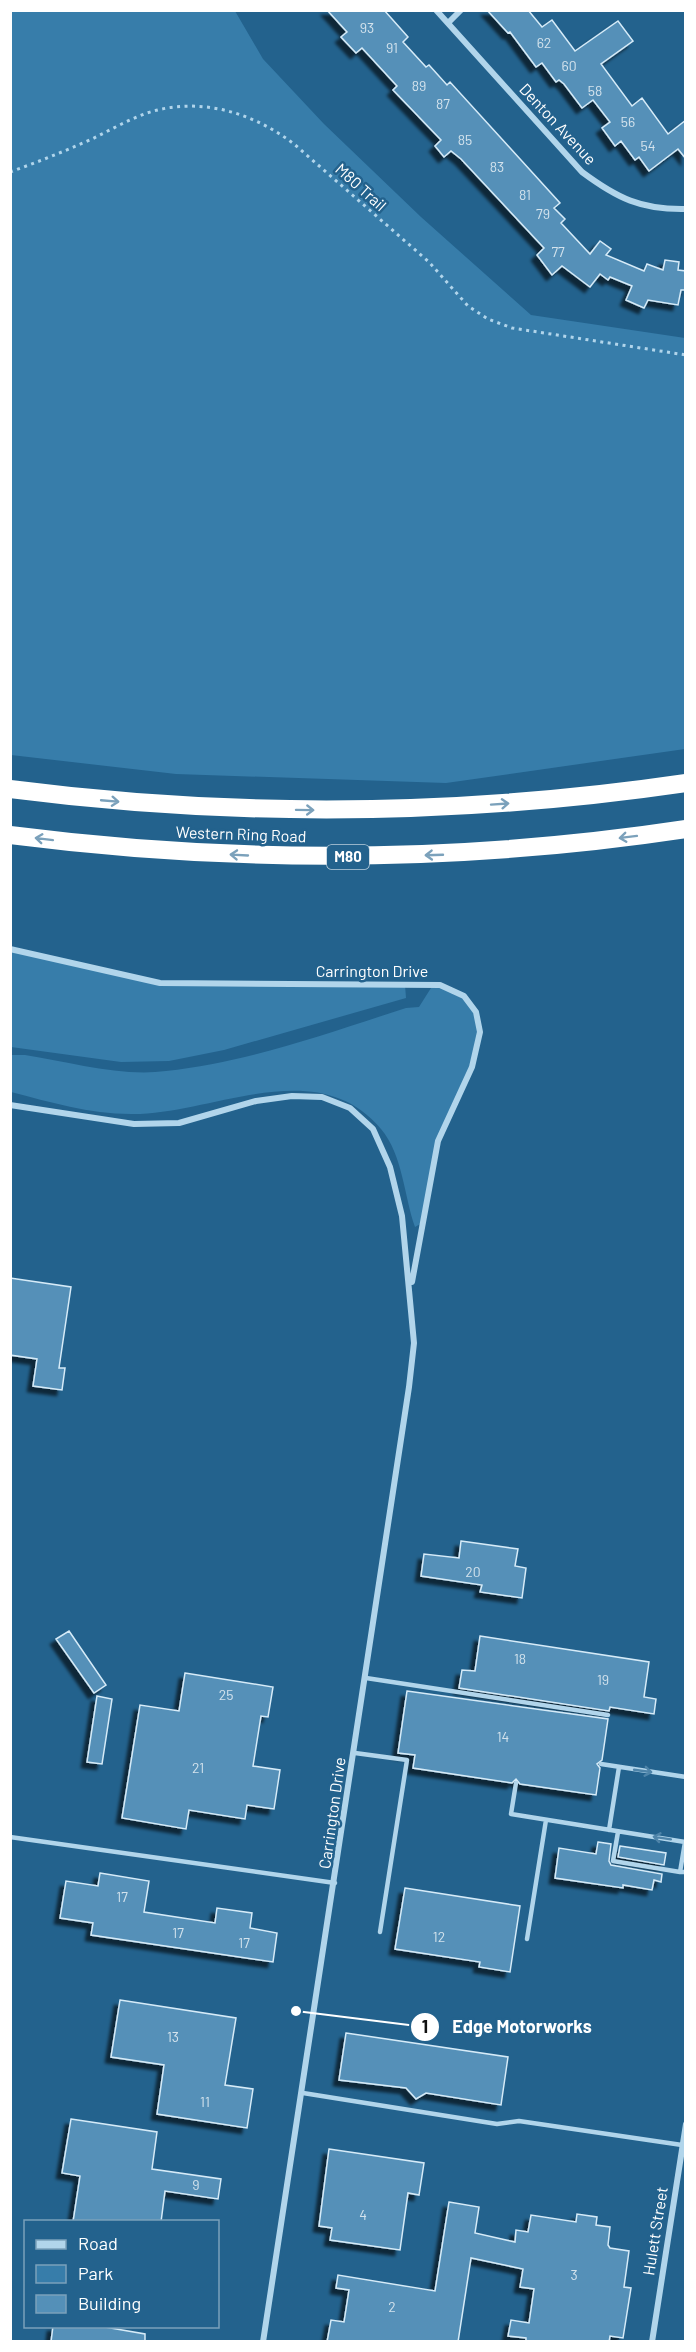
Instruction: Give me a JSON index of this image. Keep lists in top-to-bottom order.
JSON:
{
  "streets": {
    "highway": ["Western Ring Road", "M80"],
    "street": ["Denton Avenue", "Carrington Drive", "Hulett Street"],
    "path": ["M80 Trail"]
  },
  "places": ["Edge Motorworks"],
  "house_numbers": [
    "93",
    "62",
    "91",
    "60",
    "89",
    "58",
    "87",
    "56",
    "85",
    "54",
    "83",
    "81",
    "79",
    "77",
    "20",
    "18",
    "19",
    "25",
    "14",
    "21",
    "17",
    "17",
    "12",
    "17",
    "13",
    "11",
    "9",
    "4",
    "3",
    "2"
  ],
  "legend": ["Road", "Park", "Building"]
}
